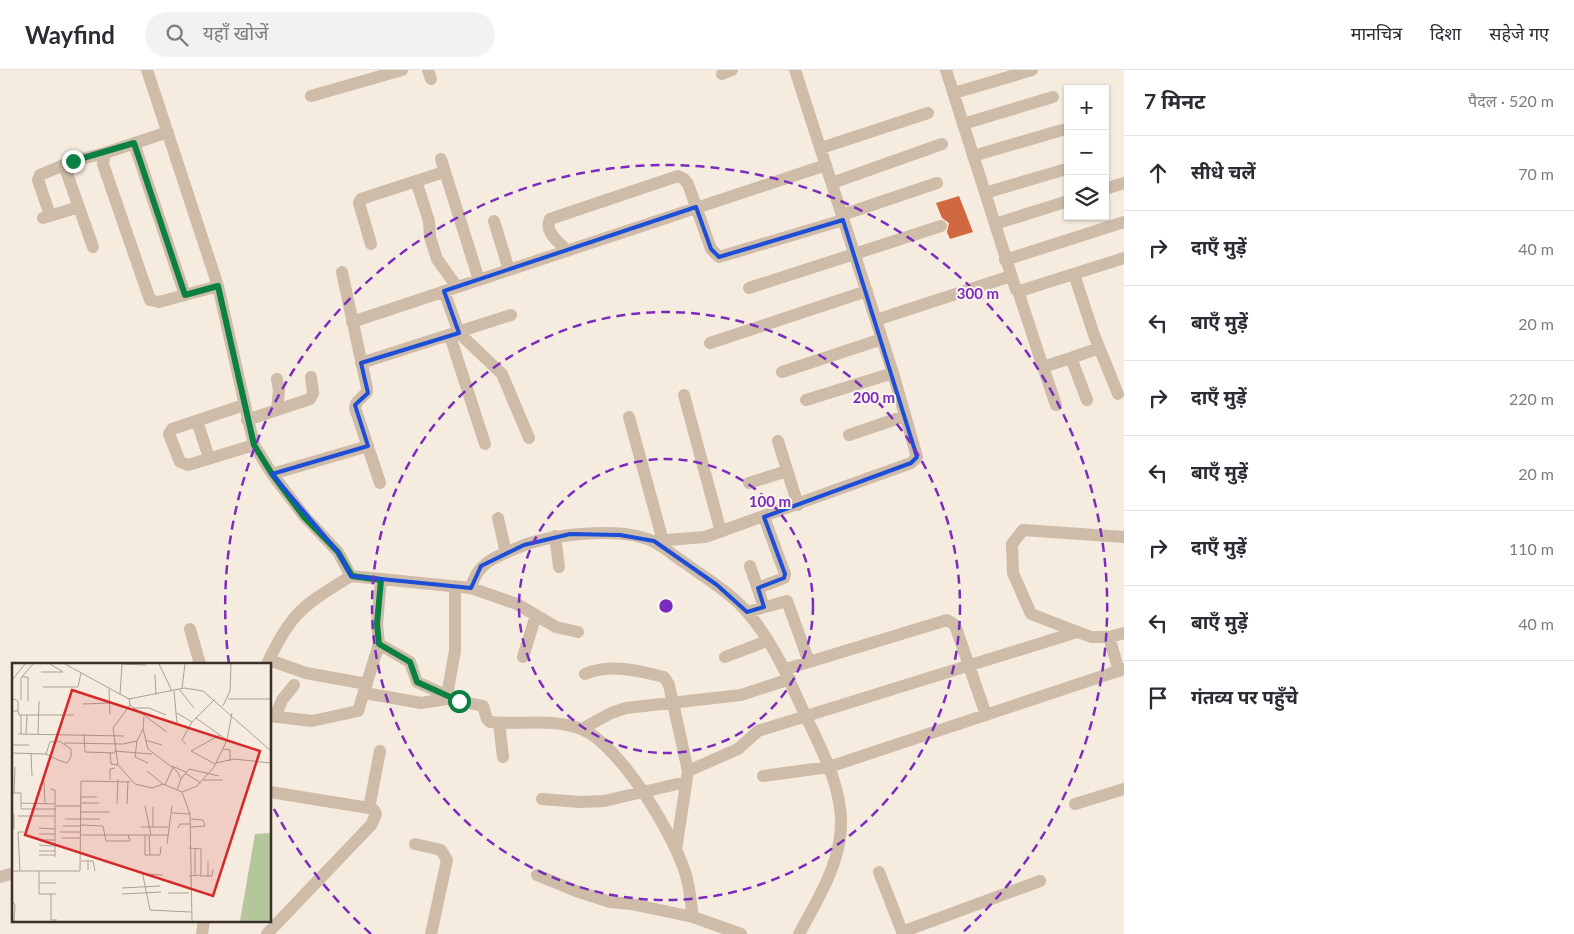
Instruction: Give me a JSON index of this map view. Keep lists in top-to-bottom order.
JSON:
{
  "page": {
    "header": "Wayfind",
    "search": "यहाँ खोजें",
    "nav": ["मानचित्र", "दिशा", "सहेजे गए"],
    "heading": ["7 मिनट", "पैदल · 520 m"],
    "map_buttons": ["+", "−"],
    "list": [
      ["सीधे चलें", "70 m"],
      ["दाएँ मुड़ें", "40 m"],
      ["बाएँ मुड़ें", "20 m"],
      ["दाएँ मुड़ें", "220 m"],
      ["बाएँ मुड़ें", "20 m"],
      ["दाएँ मुड़ें", "110 m"],
      ["बाएँ मुड़ें", "40 m"],
      "गंतव्य पर पहुँचे"
    ]
  },
  "rings": ["300 m", "200 m", "100 m"]
}
